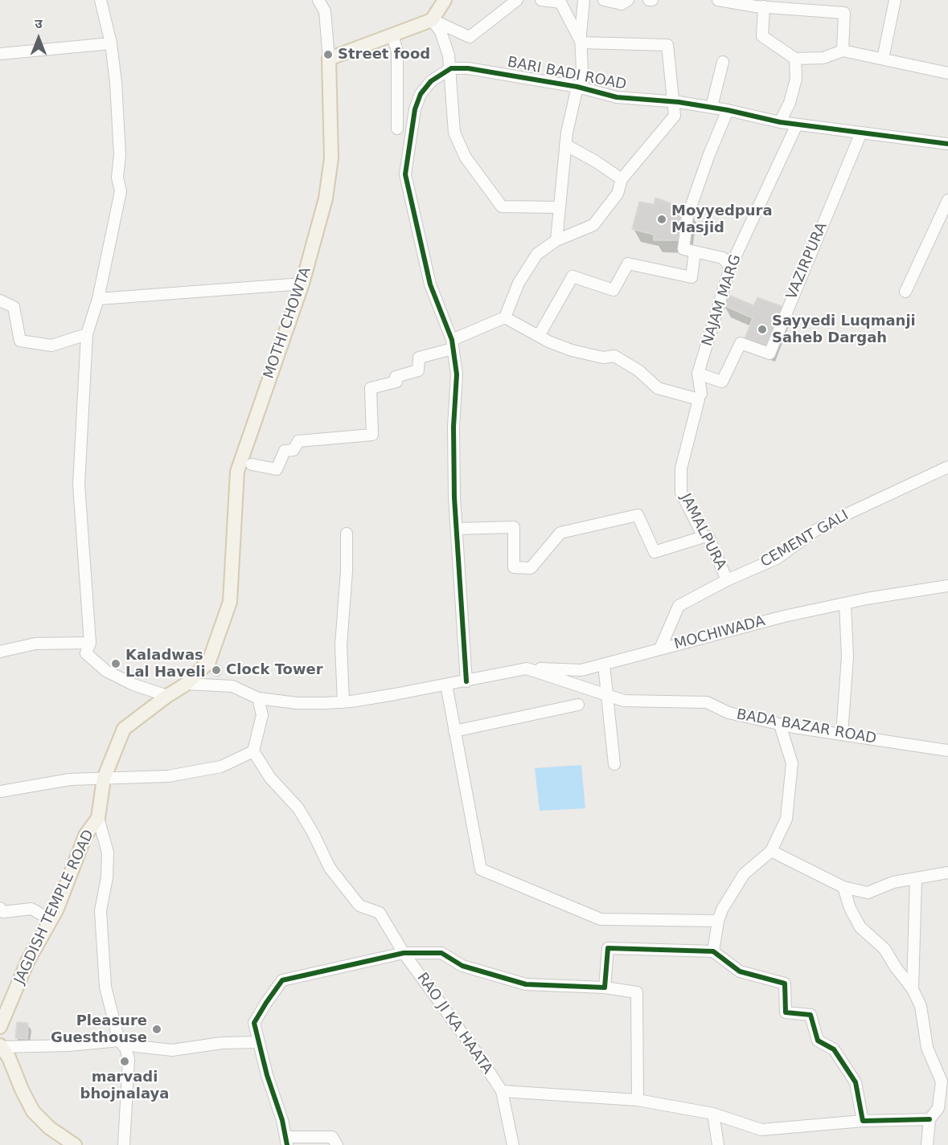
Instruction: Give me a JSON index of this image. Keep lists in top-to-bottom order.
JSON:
{
  "streets": {
    "main road": ["MOTHI CHOWTA", "JAGDISH TEMPLE ROAD"],
    "street": [
      "BARI BADI ROAD",
      "VAZIRPURA",
      "NAJAM MARG",
      "JAMALPURA",
      "CEMENT GALI",
      "MOCHIWADA",
      "BADA BAZAR ROAD",
      "RAO JI KA HAATA"
    ]
  },
  "crossings": [
    ["BARI BADI ROAD", "VAZIRPURA"],
    ["BARI BADI ROAD", "NAJAM MARG"],
    ["VAZIRPURA", "NAJAM MARG"],
    ["MOTHI CHOWTA", "JAGDISH TEMPLE ROAD"],
    ["JAMALPURA", "CEMENT GALI"],
    ["CEMENT GALI", "MOCHIWADA"],
    ["MOCHIWADA", "BADA BAZAR ROAD"]
  ],
  "places": [
    "Street food",
    "Moyyedpura Masjid",
    "Sayyedi Luqmanji Saheb Dargah",
    "Kaladwas Lal Haveli",
    "Clock Tower",
    "Pleasure Guesthouse",
    "marvadi bhojnalaya"
  ],
  "north": "top"
}
